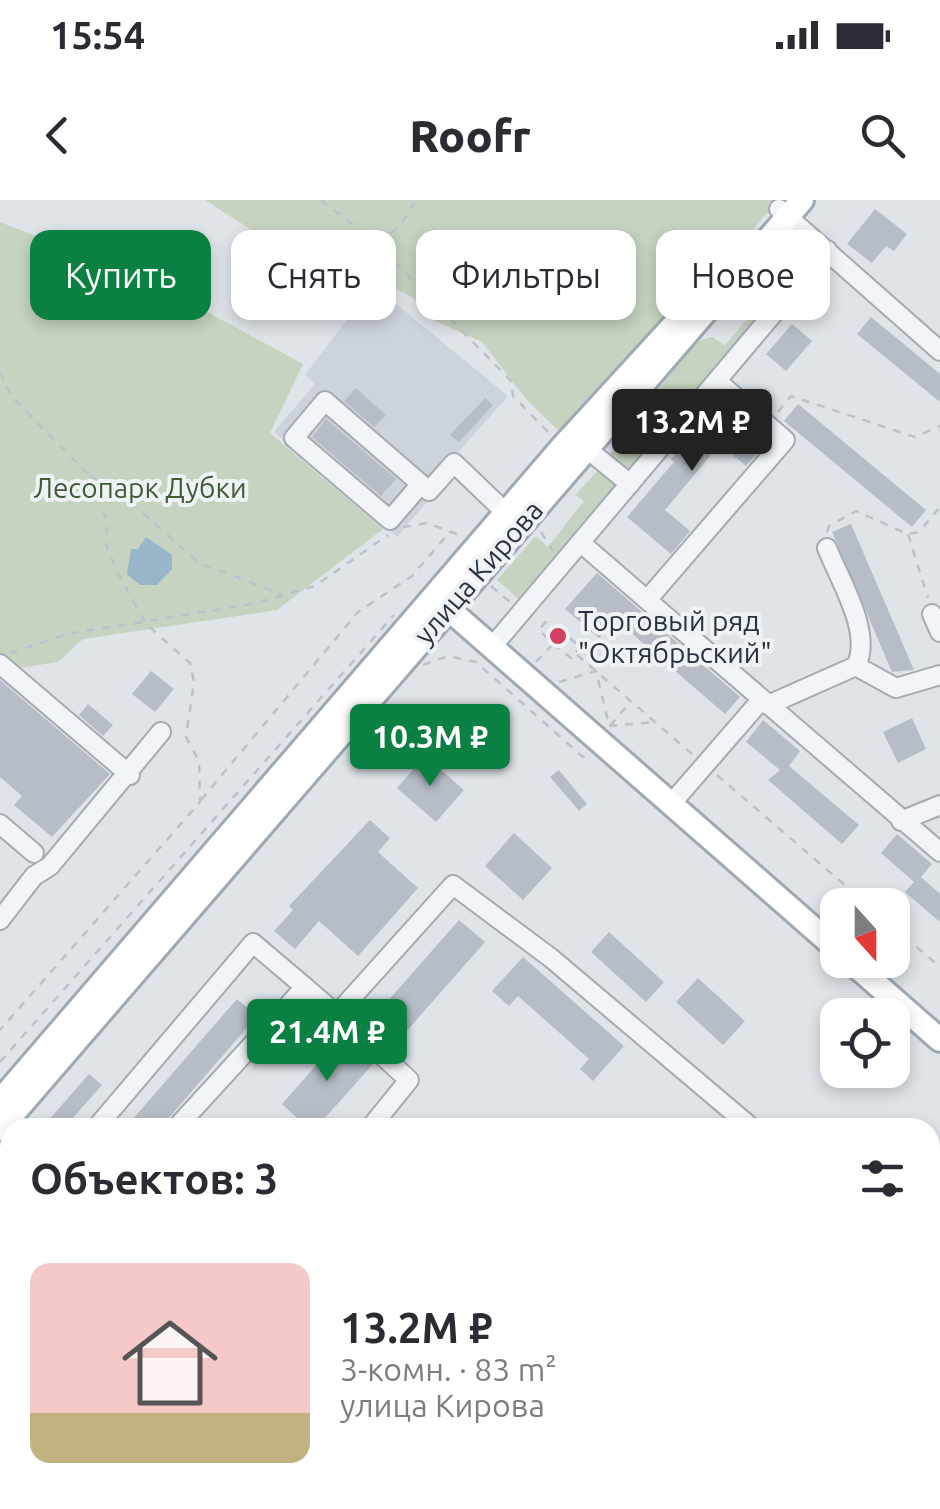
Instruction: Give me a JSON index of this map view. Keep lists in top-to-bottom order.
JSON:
{
  "streets": {
    "main road": ["улица Кирова"]
  },
  "parks": ["Лесопарк Дубки"],
  "places": ["Торговый ряд \"Октябрьский\""],
  "north": "bottom",
  "page": {
    "status": "15:54",
    "header": "Roofr",
    "chip": [
      "Купить",
      "Снять",
      "Фильтры",
      "Новое"
    ],
    "price": ["13.2M ₽", "10.3M ₽", "21.4M ₽"],
    "heading": "Объектов: 3",
    "list": [
      {
        "name": "13.2M ₽",
        "note": "3-комн. · 83 m² · улица Кирова"
      }
    ]
  }
}
